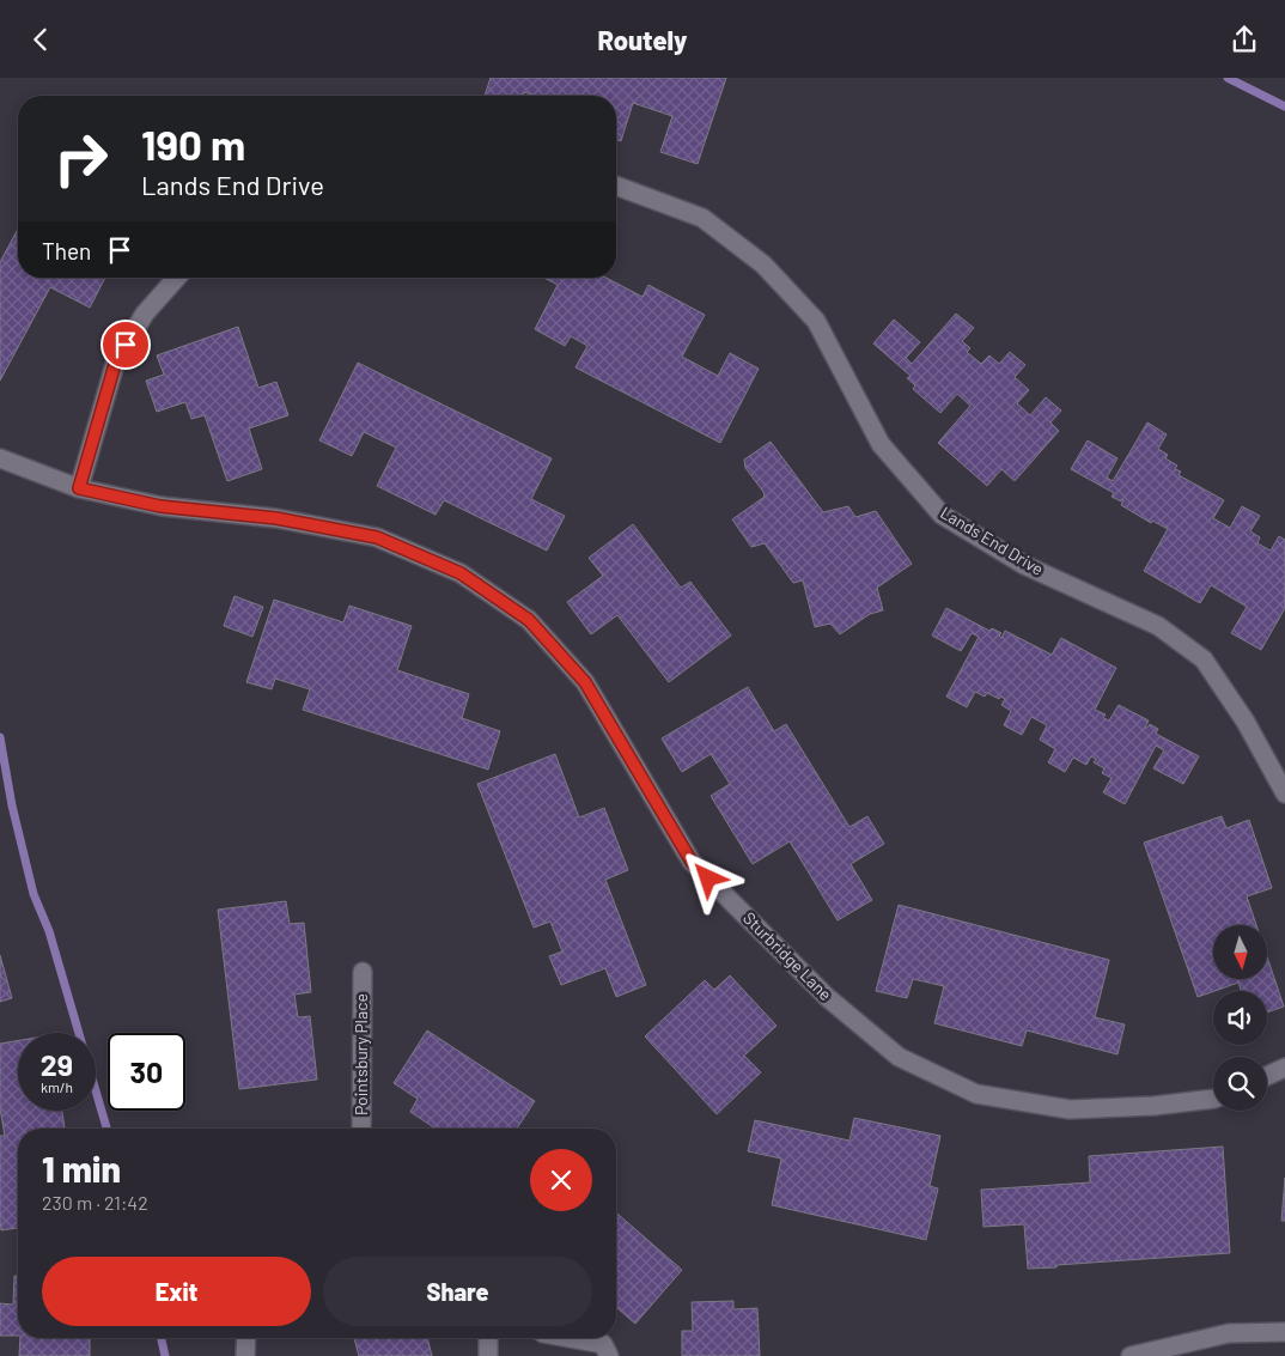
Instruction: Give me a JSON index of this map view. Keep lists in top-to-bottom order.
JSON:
{
  "streets": {
    "street": ["Lands End Drive", "Sturbridge Lane", "Pointsbury Place"]
  },
  "north": "bottom",
  "page": {
    "header": "Routely",
    "turn": ["190 m", "Lands End Drive"],
    "then": "Then",
    "speed": "29 km/h",
    "limit": "30",
    "heading": ["1 min", "230 m · 21:42"],
    "buttons": ["Exit", "Share"]
  }
}
